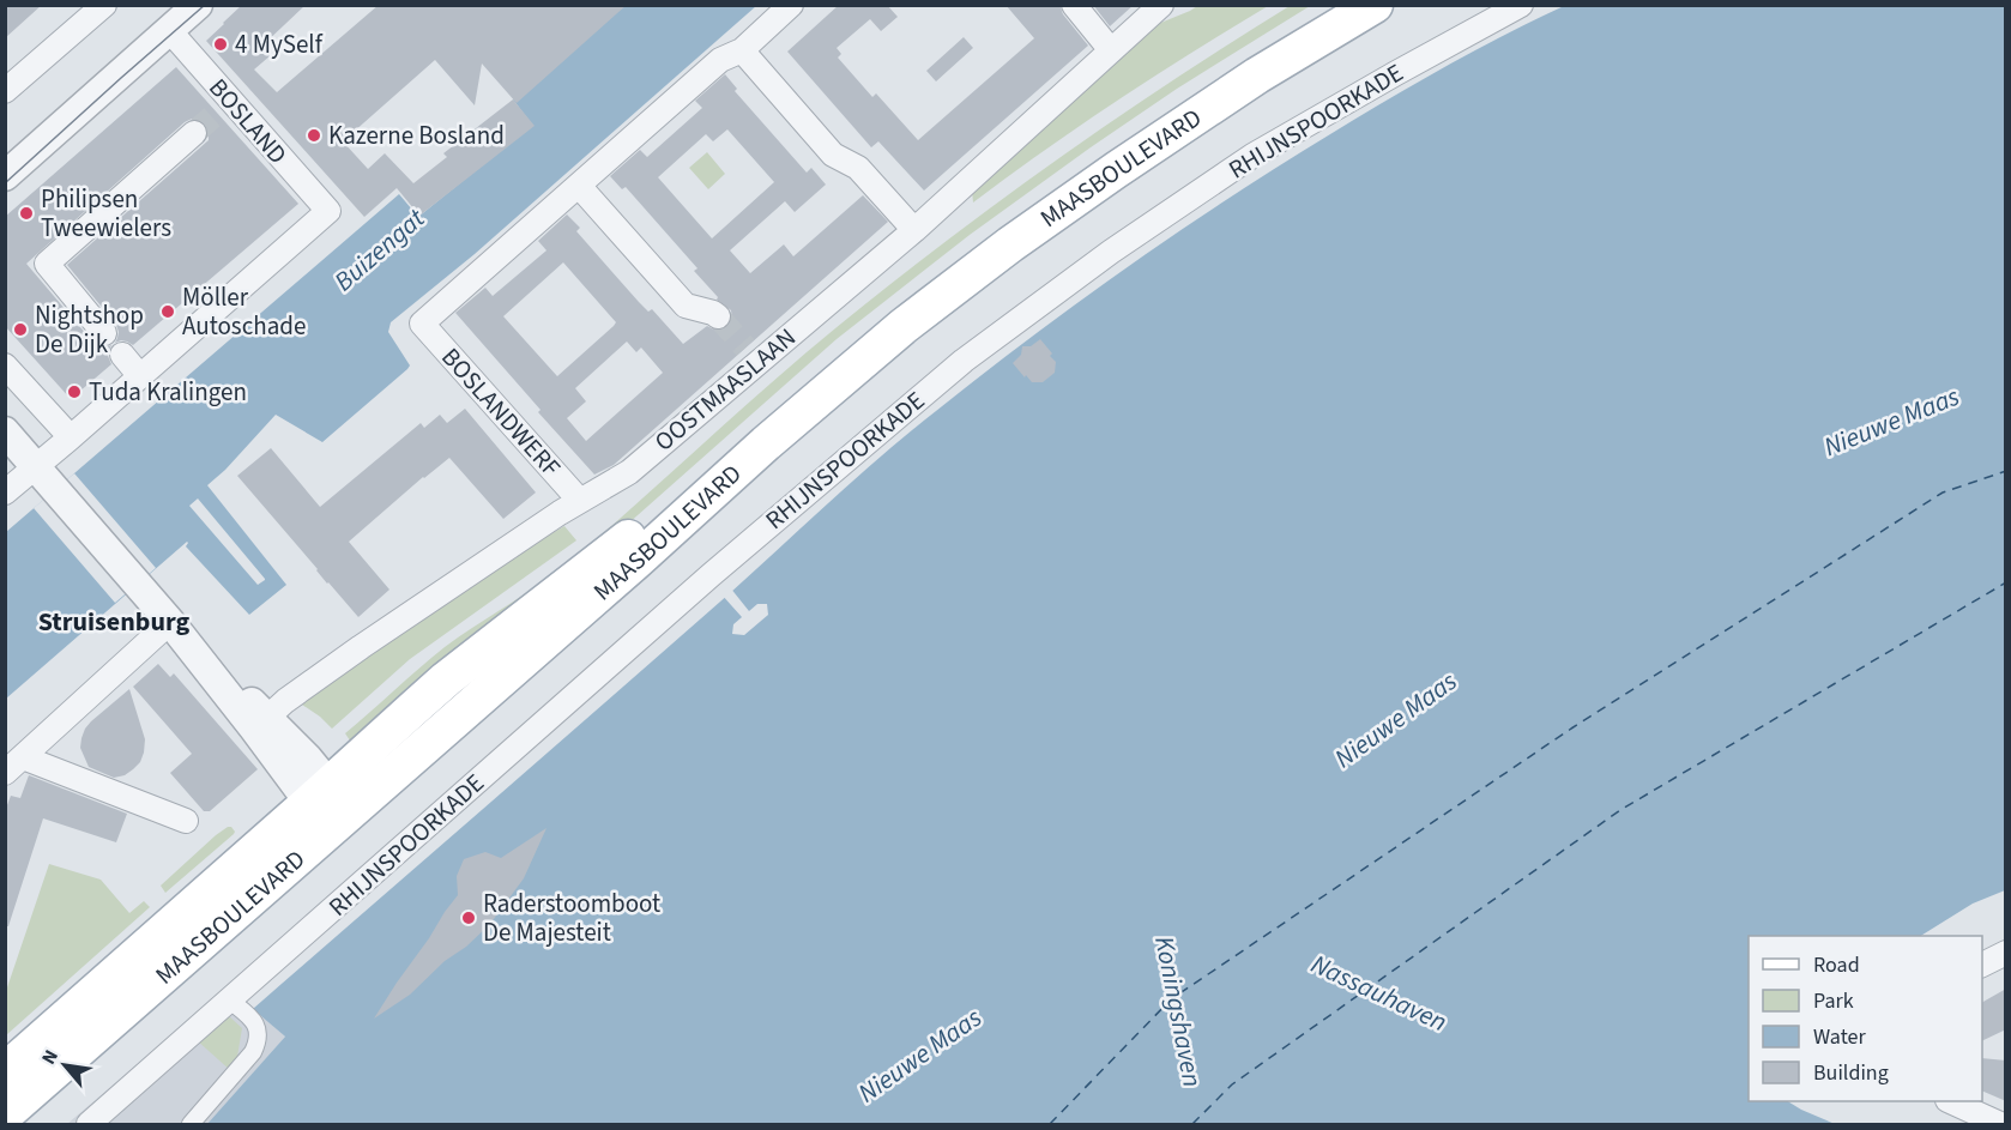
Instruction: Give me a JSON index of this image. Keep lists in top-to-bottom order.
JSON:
{
  "streets": {
    "main road": ["MAASBOULEVARD"],
    "street": [
      "BOSLAND",
      "RHIJNSPOORKADE",
      "OOSTMAASLAAN",
      "BOSLANDWERF"
    ]
  },
  "crossings": [
    ["OOSTMAASLAAN", "BOSLANDWERF"]
  ],
  "districts": ["Struisenburg"],
  "water": [
    "Buizengat",
    "Nieuwe Maas",
    "Nassauhaven",
    "Koningshaven"
  ],
  "places": [
    "4 MySelf",
    "Kazerne Bosland",
    "Philipsen Tweewielers",
    "Möller Autoschade",
    "Nightshop De Dijk",
    "Tuda Kralingen",
    "Raderstoomboot De Majesteit"
  ],
  "legend": [
    "Road",
    "Park",
    "Water",
    "Building"
  ],
  "north": "top left"
}
